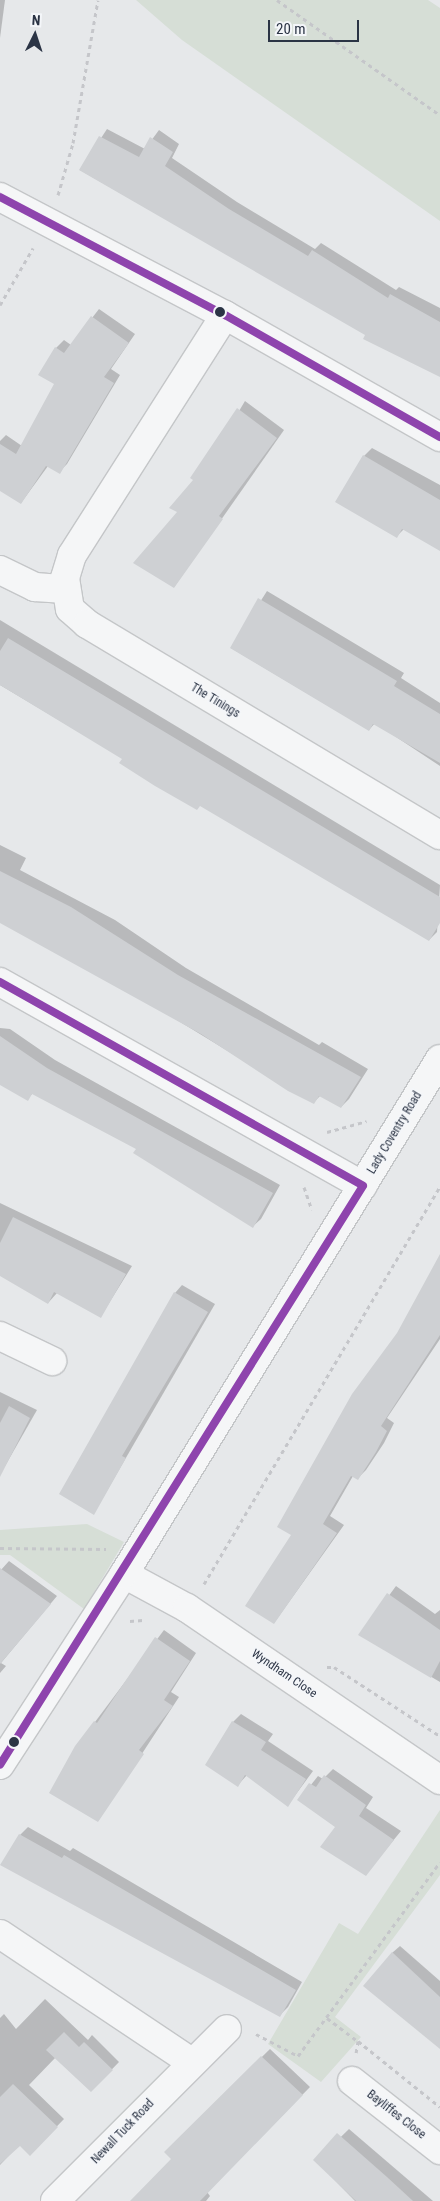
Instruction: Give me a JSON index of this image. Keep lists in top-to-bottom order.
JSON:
{
  "streets": {
    "street": [
      "The Tinings",
      "Lady Coventry Road",
      "Wyndham Close",
      "Bayliffes Close",
      "Newall Tuck Road"
    ]
  },
  "crossings": [
    ["Lady Coventry Road", "Wyndham Close"]
  ],
  "scale_bar": "20 m",
  "north": "top"
}
